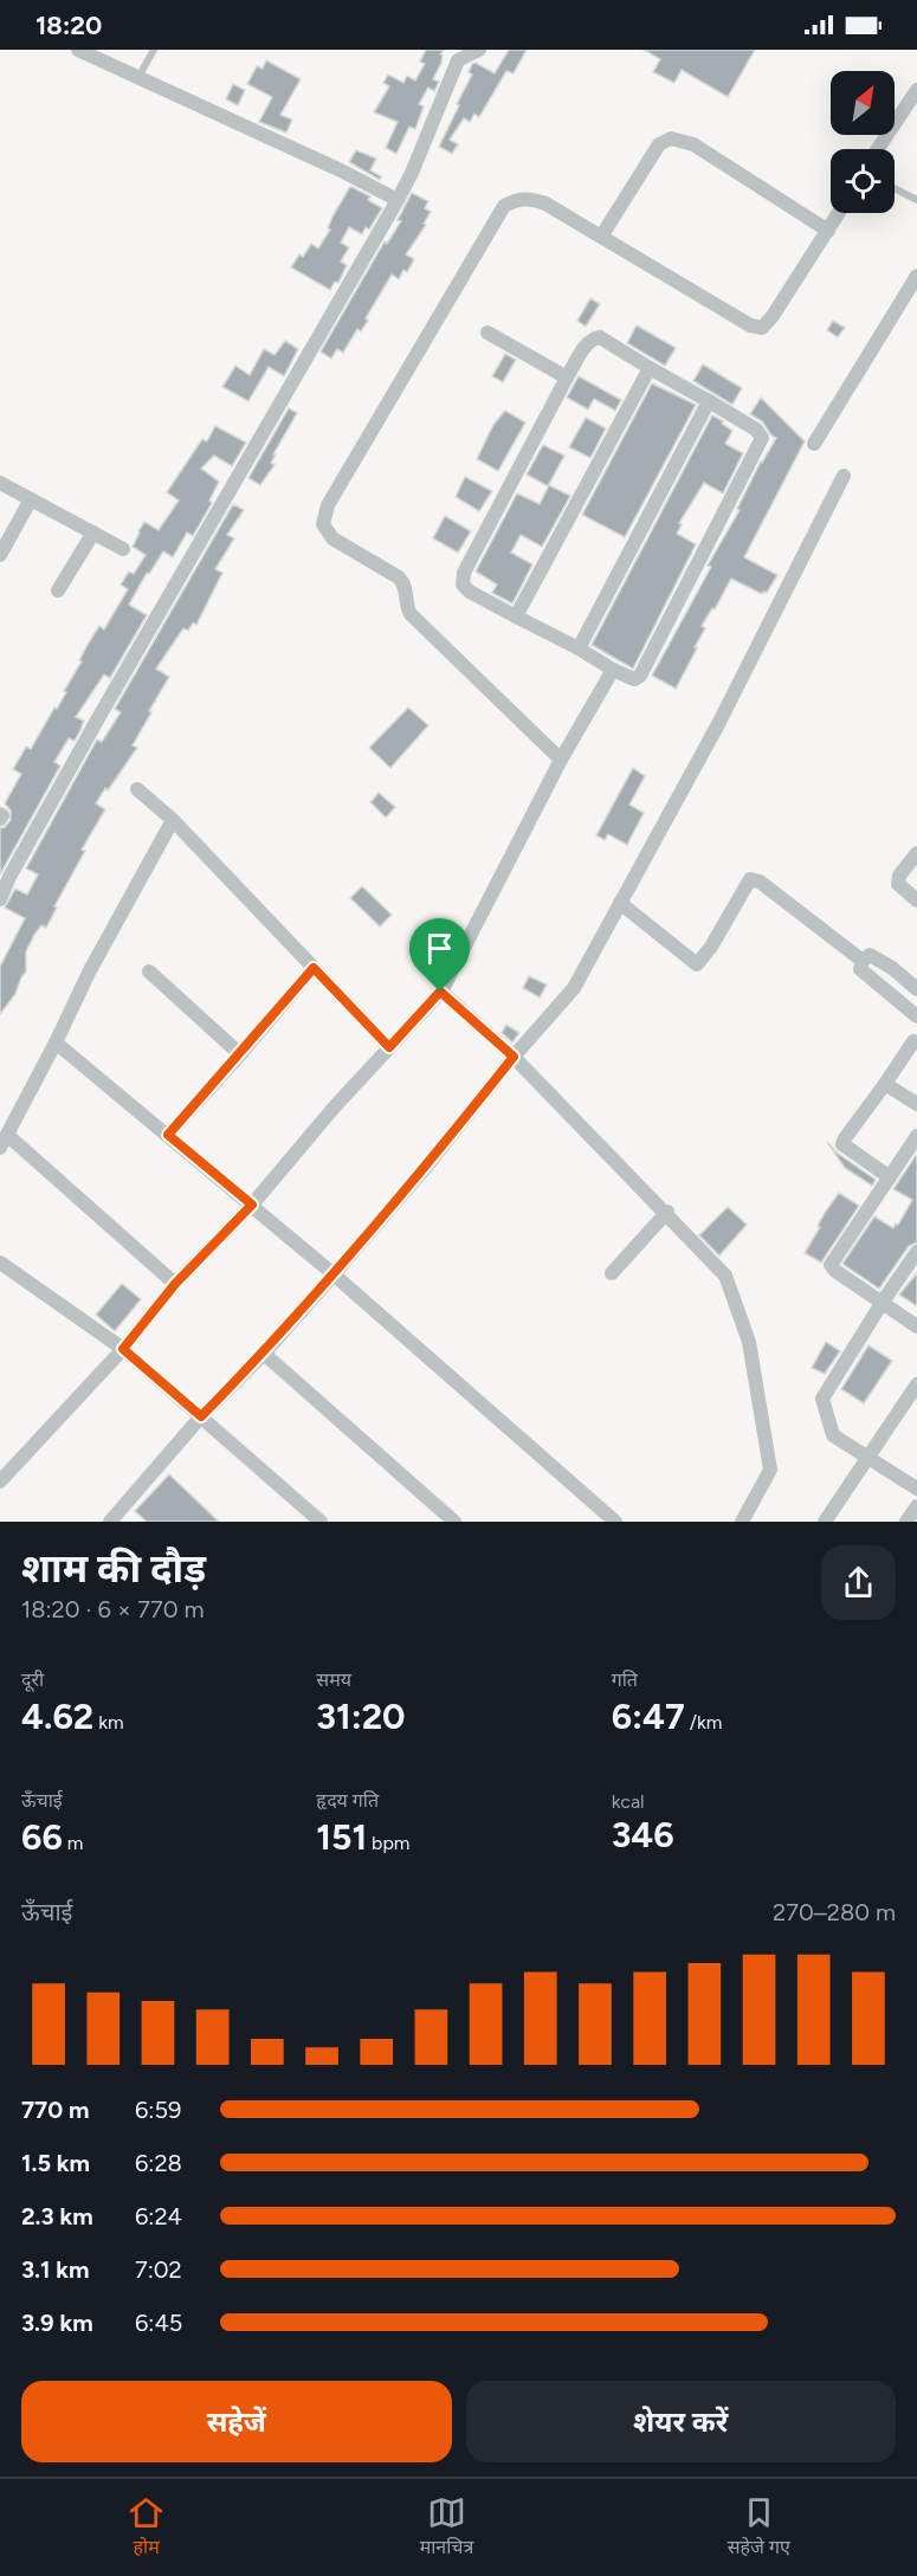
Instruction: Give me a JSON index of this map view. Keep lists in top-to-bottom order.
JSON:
{
  "north": "top right",
  "page": {
    "status": "18:20",
    "heading": ["शाम की दौड़", "18:20 · 6 × 770 m"],
    "stats": [
      ["दूरी", "4.62 km"],
      ["समय", "31:20"],
      ["गति", "6:47 /km"],
      ["ऊँचाई", "66 m"],
      ["हृदय गति", "151 bpm"],
      ["kcal", "346"]
    ],
    "chart": ["ऊँचाई", "270–280 m"],
    "list": [
      {
        "name": "770 m",
        "note": "6:59"
      },
      {
        "name": "1.5 km",
        "note": "6:28"
      },
      {
        "name": "2.3 km",
        "note": "6:24"
      },
      {
        "name": "3.1 km",
        "note": "7:02"
      },
      {
        "name": "3.9 km",
        "note": "6:45"
      }
    ],
    "buttons": ["सहेजें", "शेयर करें"],
    "tabs": ["होम", "मानचित्र", "सहेजे गए"]
  }
}
